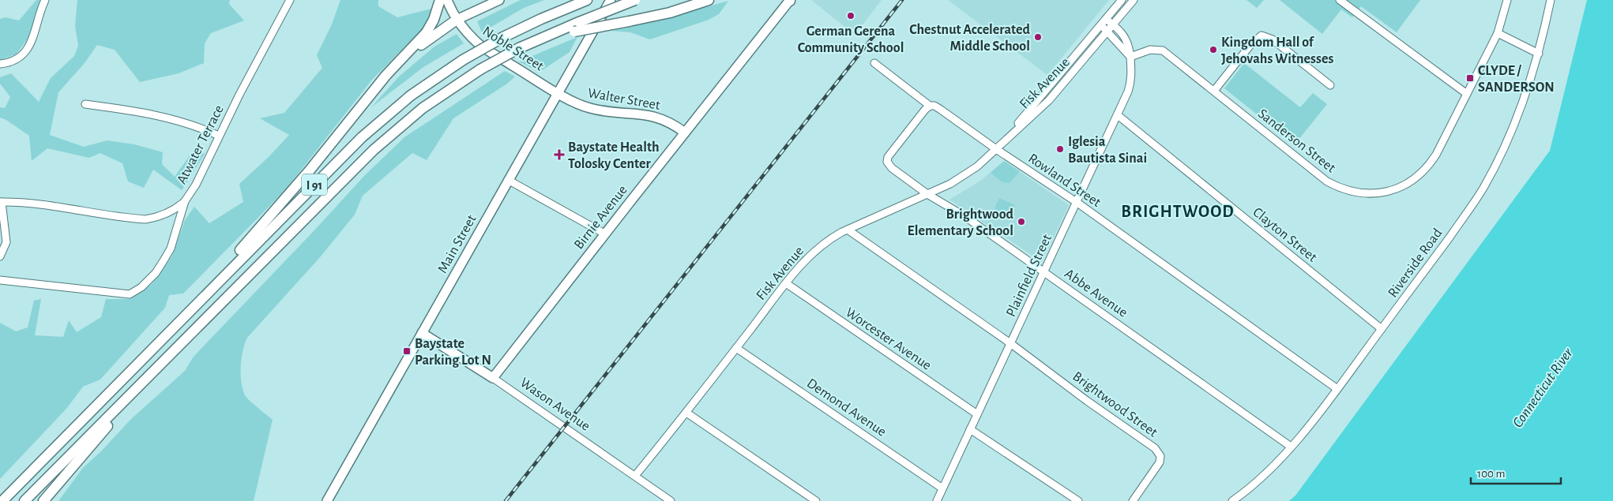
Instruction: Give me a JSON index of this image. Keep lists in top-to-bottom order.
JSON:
{
  "streets": {
    "highway": ["I 91"],
    "main road": [
      "Noble Street",
      "Walter Street",
      "Birnie Avenue",
      "Main Street",
      "Wason Avenue"
    ],
    "street": [
      "Fisk Avenue",
      "Sanderson Street",
      "Atwater Terrace",
      "Rowland Street",
      "Clayton Street",
      "Riverside Road",
      "Plainfield Street",
      "Abbe Avenue",
      "Worcester Avenue",
      "Brightwood Street",
      "Demond Avenue"
    ]
  },
  "crossings": [
    ["Noble Street", "Walter Street"],
    ["Noble Street", "Main Street"],
    ["Fisk Avenue", "Rowland Street"],
    ["Fisk Avenue", "Abbe Avenue"],
    ["Fisk Avenue", "Worcester Avenue"],
    ["Fisk Avenue", "Wason Avenue"],
    ["Fisk Avenue", "Brightwood Street"],
    ["Fisk Avenue", "Demond Avenue"],
    ["Walter Street", "Birnie Avenue"],
    ["Walter Street", "Main Street"],
    ["Sanderson Street", "Plainfield Street"],
    ["Rowland Street", "Riverside Road"],
    ["Rowland Street", "Plainfield Street"],
    ["Rowland Street", "Abbe Avenue"],
    ["Birnie Avenue", "Wason Avenue"],
    ["Clayton Street", "Riverside Road"],
    ["Clayton Street", "Plainfield Street"],
    ["Main Street", "Wason Avenue"],
    ["Riverside Road", "Abbe Avenue"],
    ["Plainfield Street", "Abbe Avenue"],
    ["Plainfield Street", "Worcester Avenue"],
    ["Plainfield Street", "Brightwood Street"],
    ["Plainfield Street", "Demond Avenue"]
  ],
  "districts": ["BRIGHTWOOD"],
  "water": ["Connecticut River"],
  "places": {
    "other": [
      "German Gerena Community School",
      "Chestnut Accelerated Middle School",
      "Kingdom Hall of Jehovahs Witnesses",
      "Iglesia Bautista Sinai",
      "Brightwood Elementary School"
    ],
    "transit": ["CLYDE / SANDERSON", "Baystate Parking Lot N"],
    "health": ["Baystate Health Tolosky Center"]
  },
  "scale_bar": "100 m"
}
